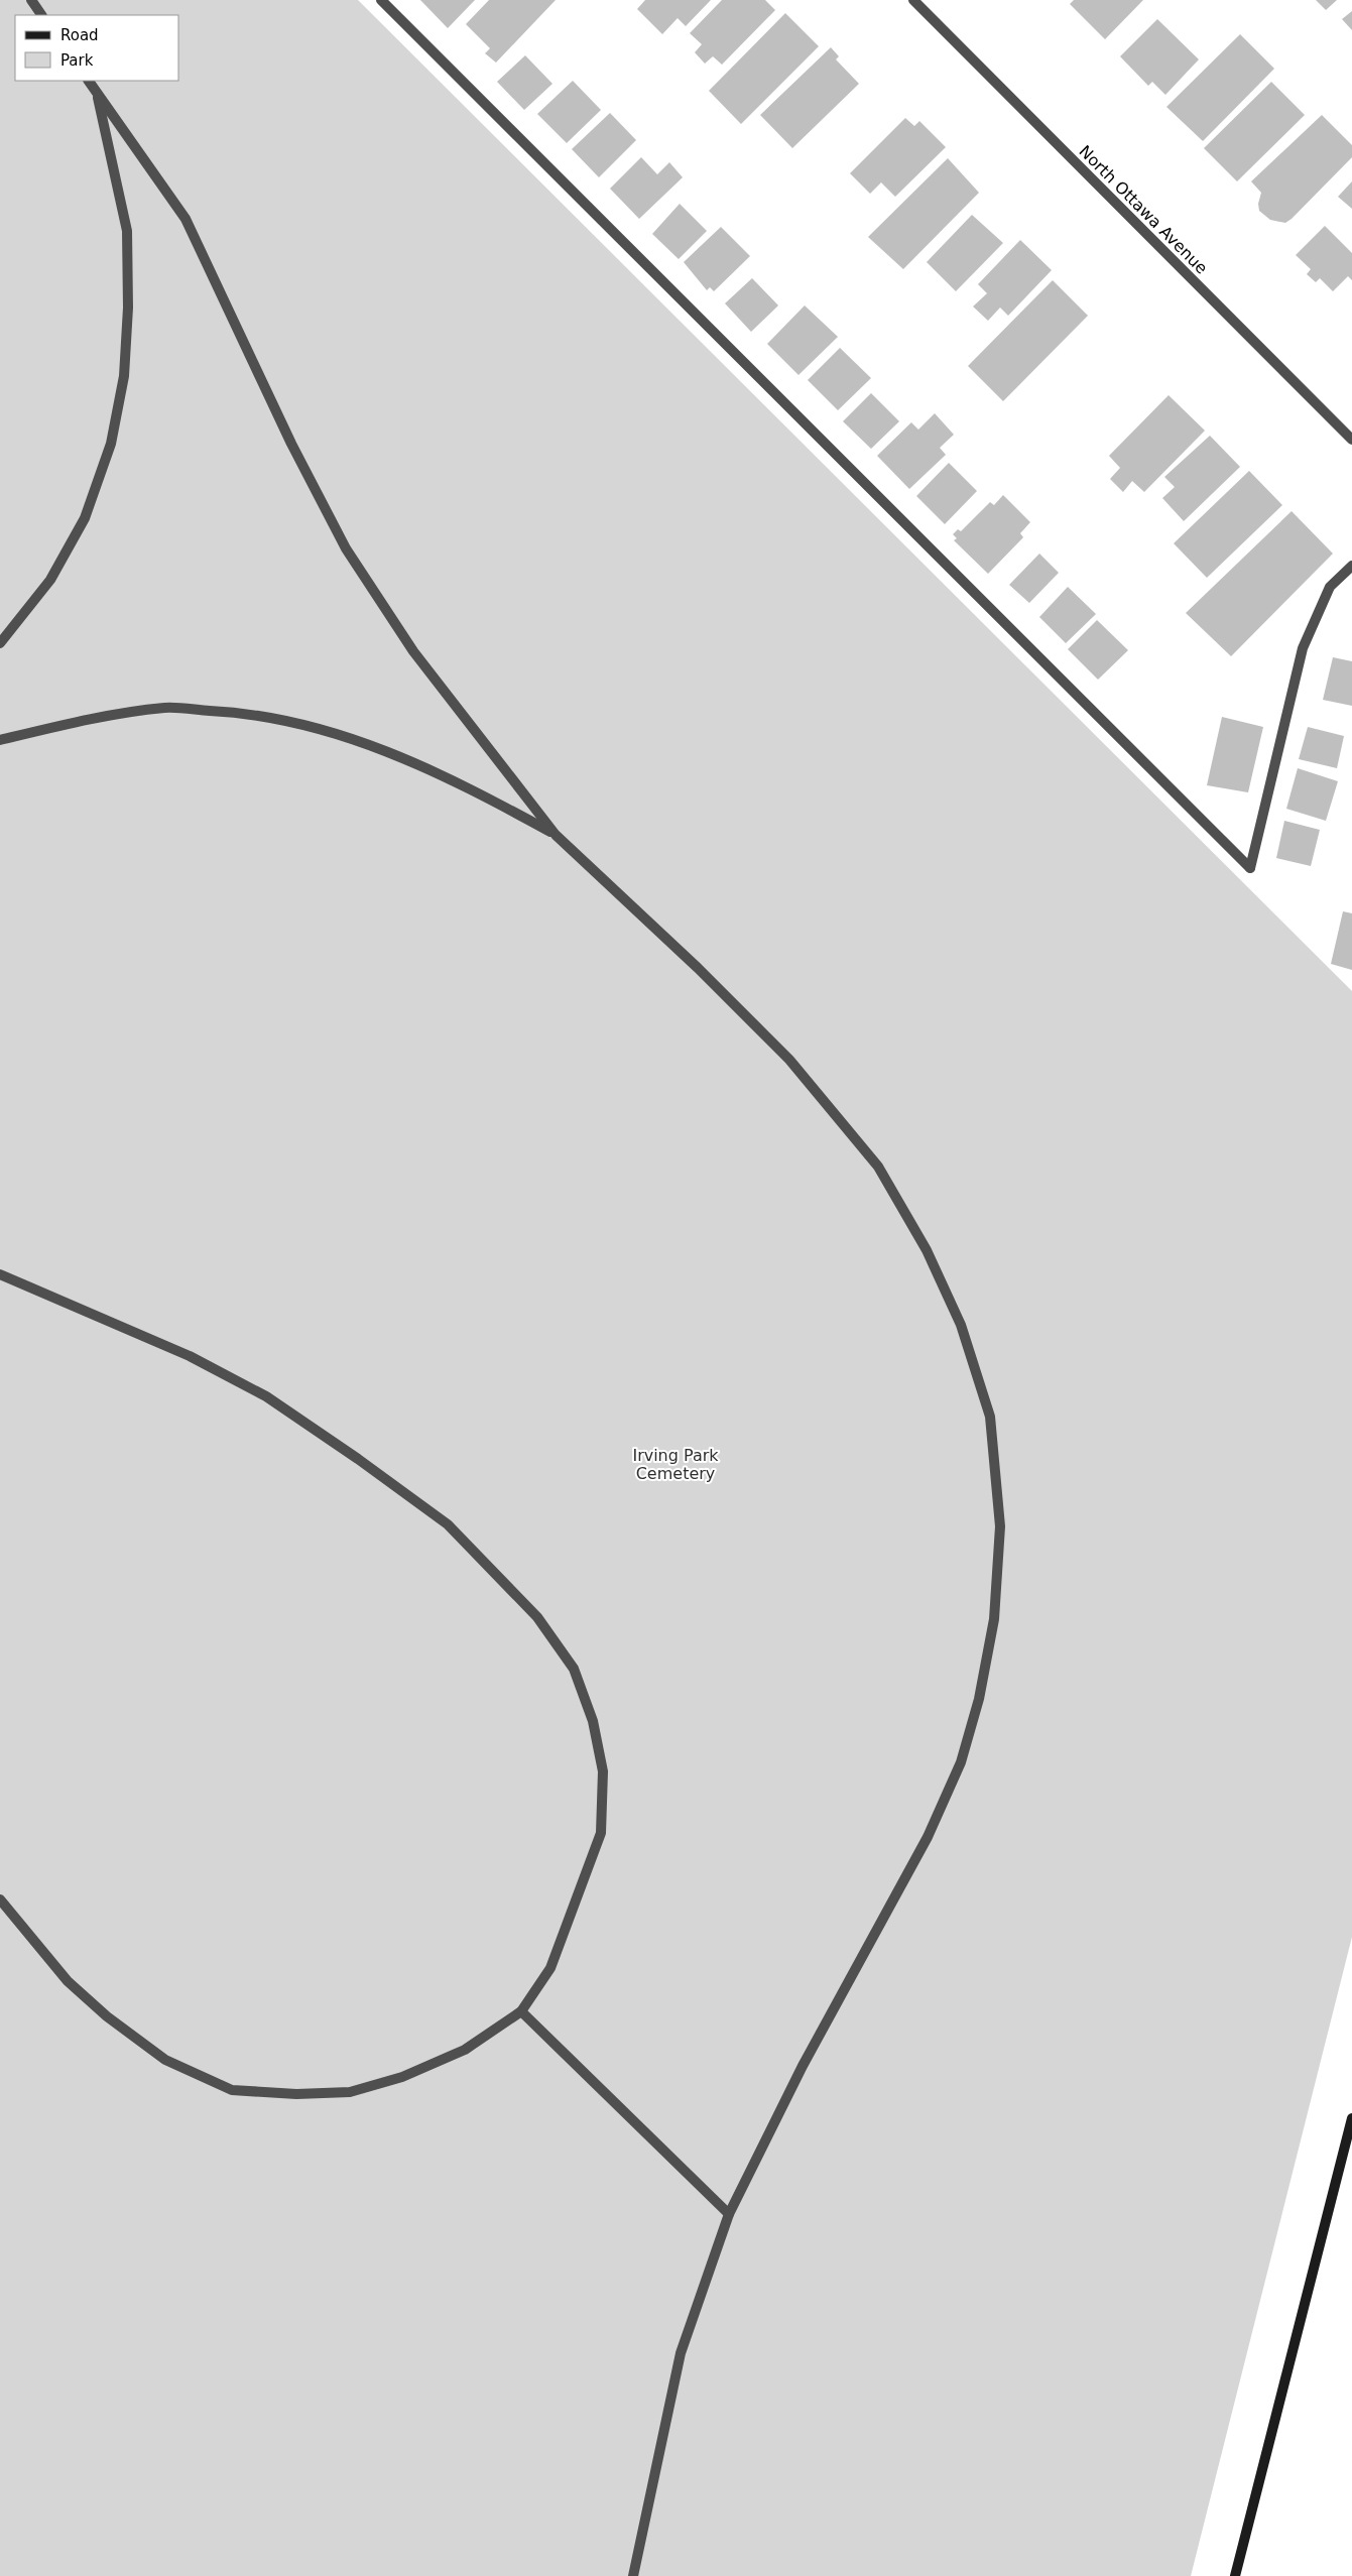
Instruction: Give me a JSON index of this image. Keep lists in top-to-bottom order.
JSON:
{
  "streets": {
    "street": ["North Ottawa Avenue"]
  },
  "parks": ["Irving Park Cemetery"],
  "legend": ["Road", "Park"]
}
